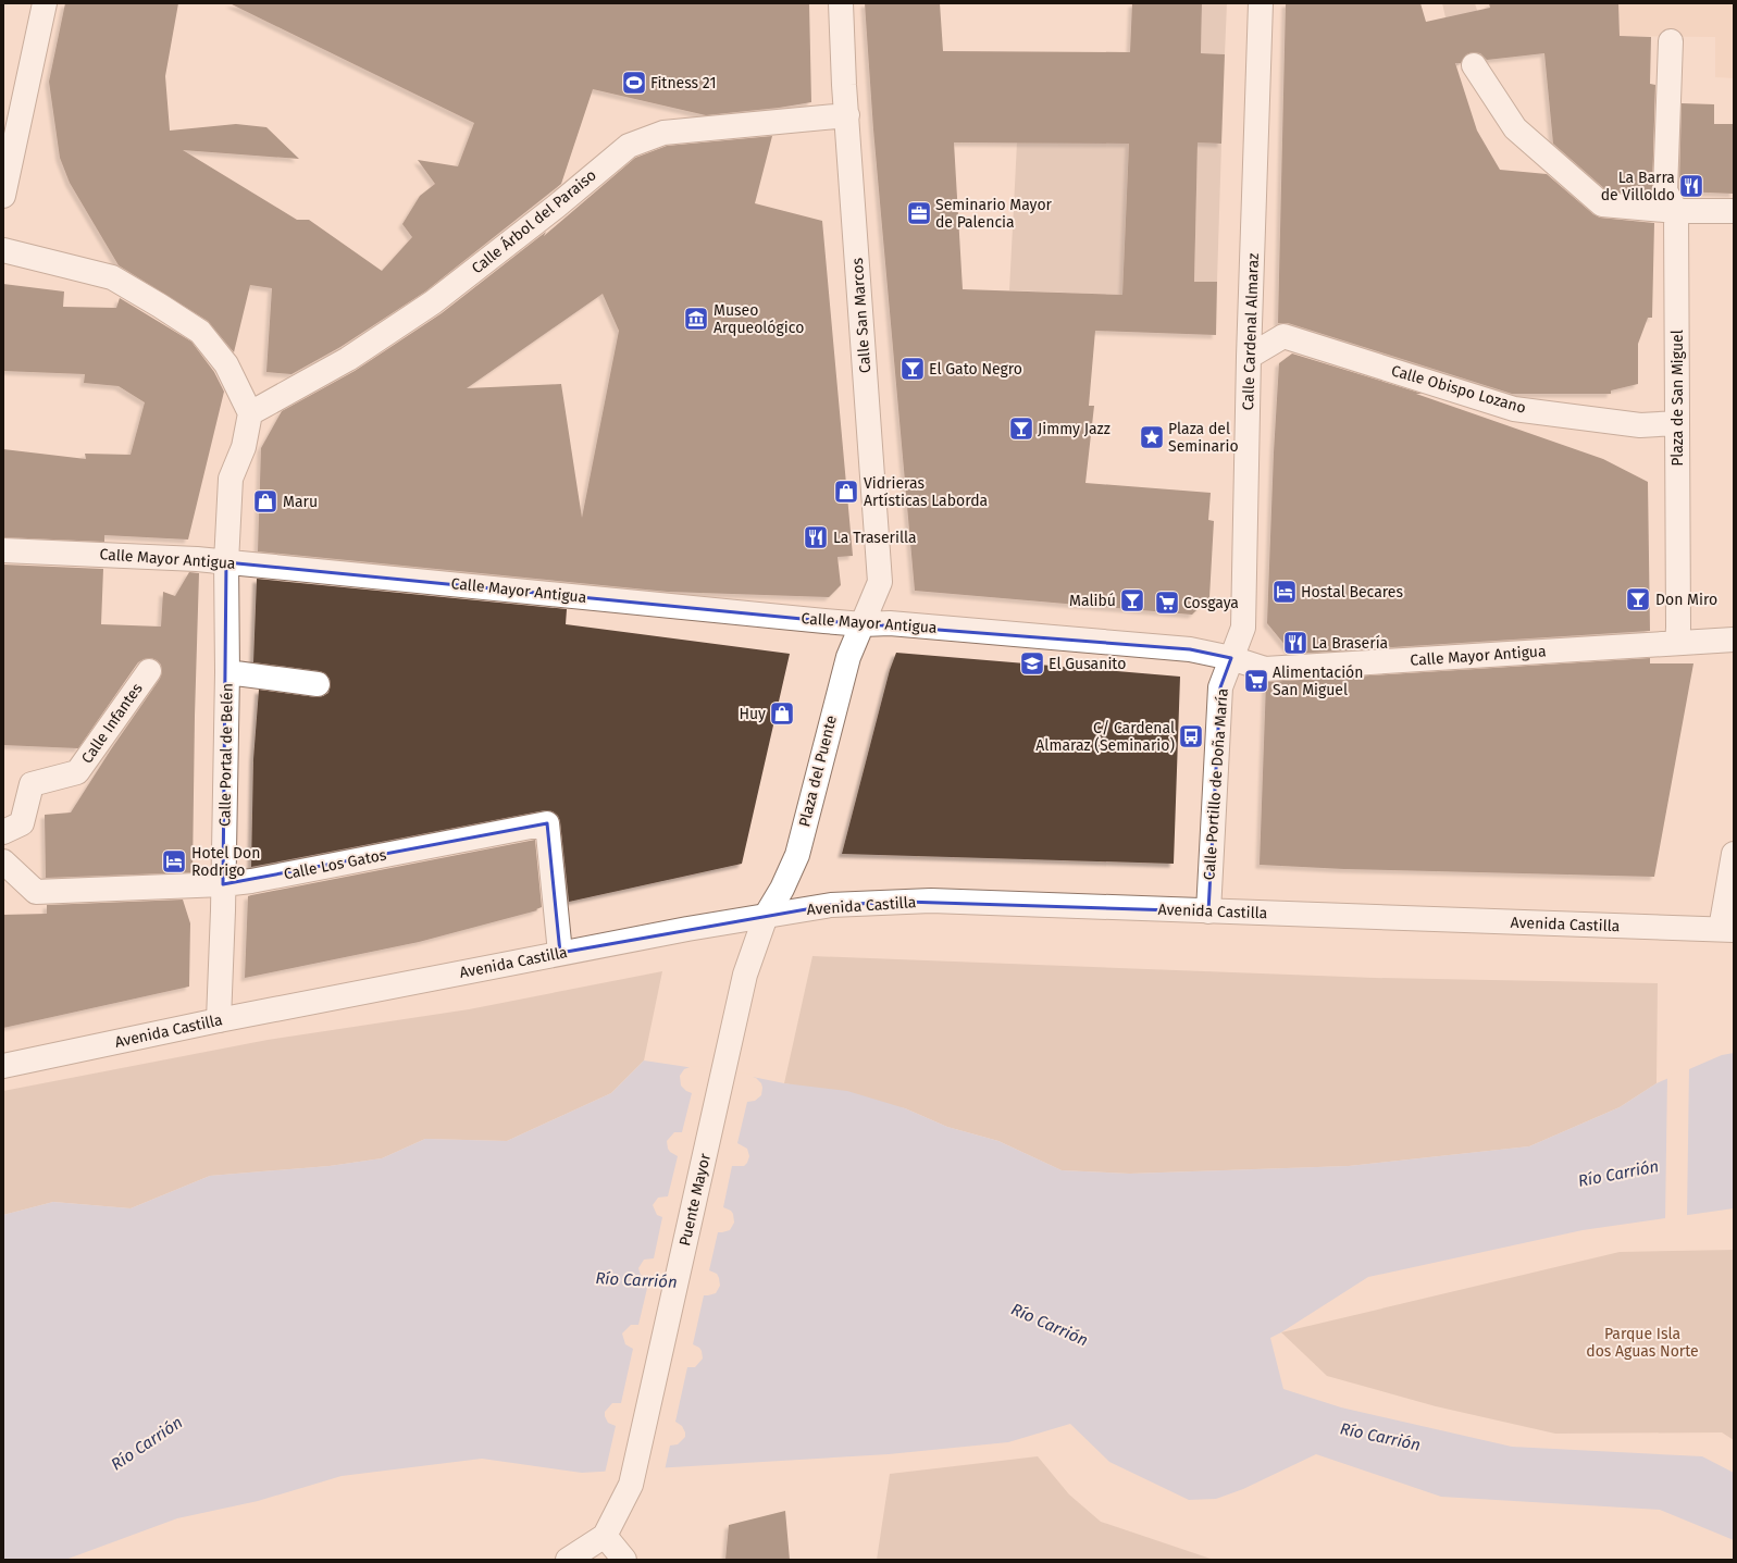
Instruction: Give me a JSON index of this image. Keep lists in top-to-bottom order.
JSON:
{
  "streets": {
    "main road": [
      "Calle Árbol del Paraiso",
      "Calle San Marcos",
      "Calle Cardenal Almaraz",
      "Calle Obispo Lozano",
      "Plaza de San Miguel",
      "Calle Mayor Antigua",
      "Calle Infantes",
      "Calle Portal de Belén",
      "Plaza del Puente",
      "Calle Portillo de Doña María",
      "Calle Los Gatos",
      "Avenida Castilla",
      "Puente Mayor"
    ]
  },
  "crossings": [
    ["Calle Árbol del Paraiso", "Calle San Marcos"],
    ["Calle Árbol del Paraiso", "Calle Portal de Belén"],
    ["Calle San Marcos", "Calle Mayor Antigua"],
    ["Calle San Marcos", "Plaza del Puente"],
    ["Calle Cardenal Almaraz", "Calle Obispo Lozano"],
    ["Calle Cardenal Almaraz", "Calle Mayor Antigua"],
    ["Calle Cardenal Almaraz", "Calle Portillo de Doña María"],
    ["Calle Obispo Lozano", "Plaza de San Miguel"],
    ["Plaza de San Miguel", "Calle Mayor Antigua"],
    ["Calle Mayor Antigua", "Calle Portal de Belén"],
    ["Calle Mayor Antigua", "Plaza del Puente"],
    ["Calle Mayor Antigua", "Calle Portillo de Doña María"],
    ["Calle Portal de Belén", "Calle Los Gatos"],
    ["Calle Portal de Belén", "Avenida Castilla"],
    ["Plaza del Puente", "Avenida Castilla"],
    ["Plaza del Puente", "Puente Mayor"],
    ["Calle Portillo de Doña María", "Avenida Castilla"],
    ["Calle Los Gatos", "Avenida Castilla"],
    ["Avenida Castilla", "Puente Mayor"]
  ],
  "water": ["Río Carrión"],
  "parks": ["Parque Isla dos Aguas Norte"],
  "places": {
    "sports": ["Fitness 21"],
    "restaurant": ["La Barra de Villoldo", "La Traserilla", "La Brasería"],
    "office": ["Seminario Mayor de Palencia"],
    "museum": ["Museo Arqueológico"],
    "bar": [
      "El Gato Negro",
      "Jimmy Jazz",
      "Don Miro",
      "Malibú"
    ],
    "place": ["Plaza del Seminario"],
    "shop": ["Vidrieras Artísticas Laborda", "Maru", "Huy"],
    "hotel": ["Hostal Becares", "Hotel Don Rodrigo"],
    "supermarket": ["Cosgaya", "Alimentación San Miguel"],
    "school or university": ["El Gusanito"],
    "bus stop": ["C/ Cardenal Almaraz (Seminario)"]
  }
}
